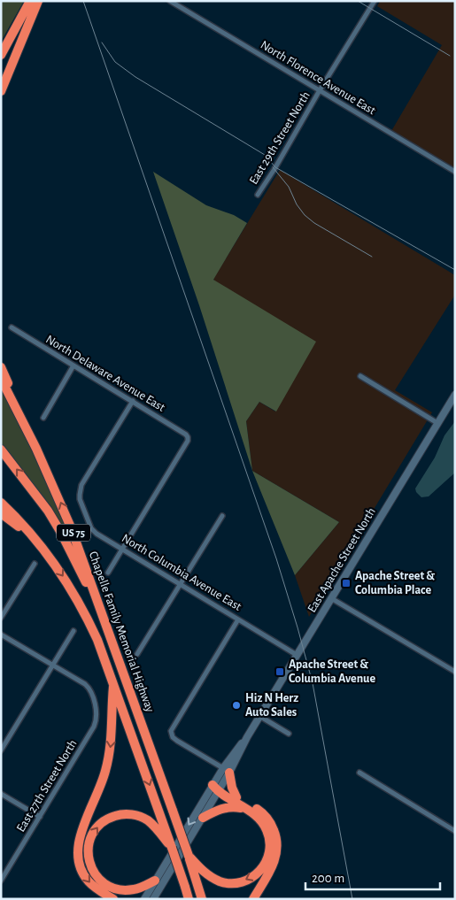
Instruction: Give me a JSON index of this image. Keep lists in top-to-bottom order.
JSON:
{
  "streets": {
    "highway": ["US 75", "Chapelle Family Memorial Highway"],
    "main road": ["East Apache Street North"],
    "street": [
      "North Florence Avenue East",
      "East 29th Street North",
      "North Delaware Avenue East",
      "North Columbia Avenue East",
      "East 27th Street North"
    ]
  },
  "crossings": [
    ["North Florence Avenue East", "East 29th Street North"],
    ["North Delaware Avenue East", "North Columbia Avenue East"],
    ["East Apache Street North", "North Columbia Avenue East"]
  ],
  "places": {
    "transit": ["Apache Street & Columbia Place", "Apache Street & Columbia Avenue"],
    "other": ["Hiz N Herz Auto Sales"]
  },
  "scale_bar": "200 m"
}
